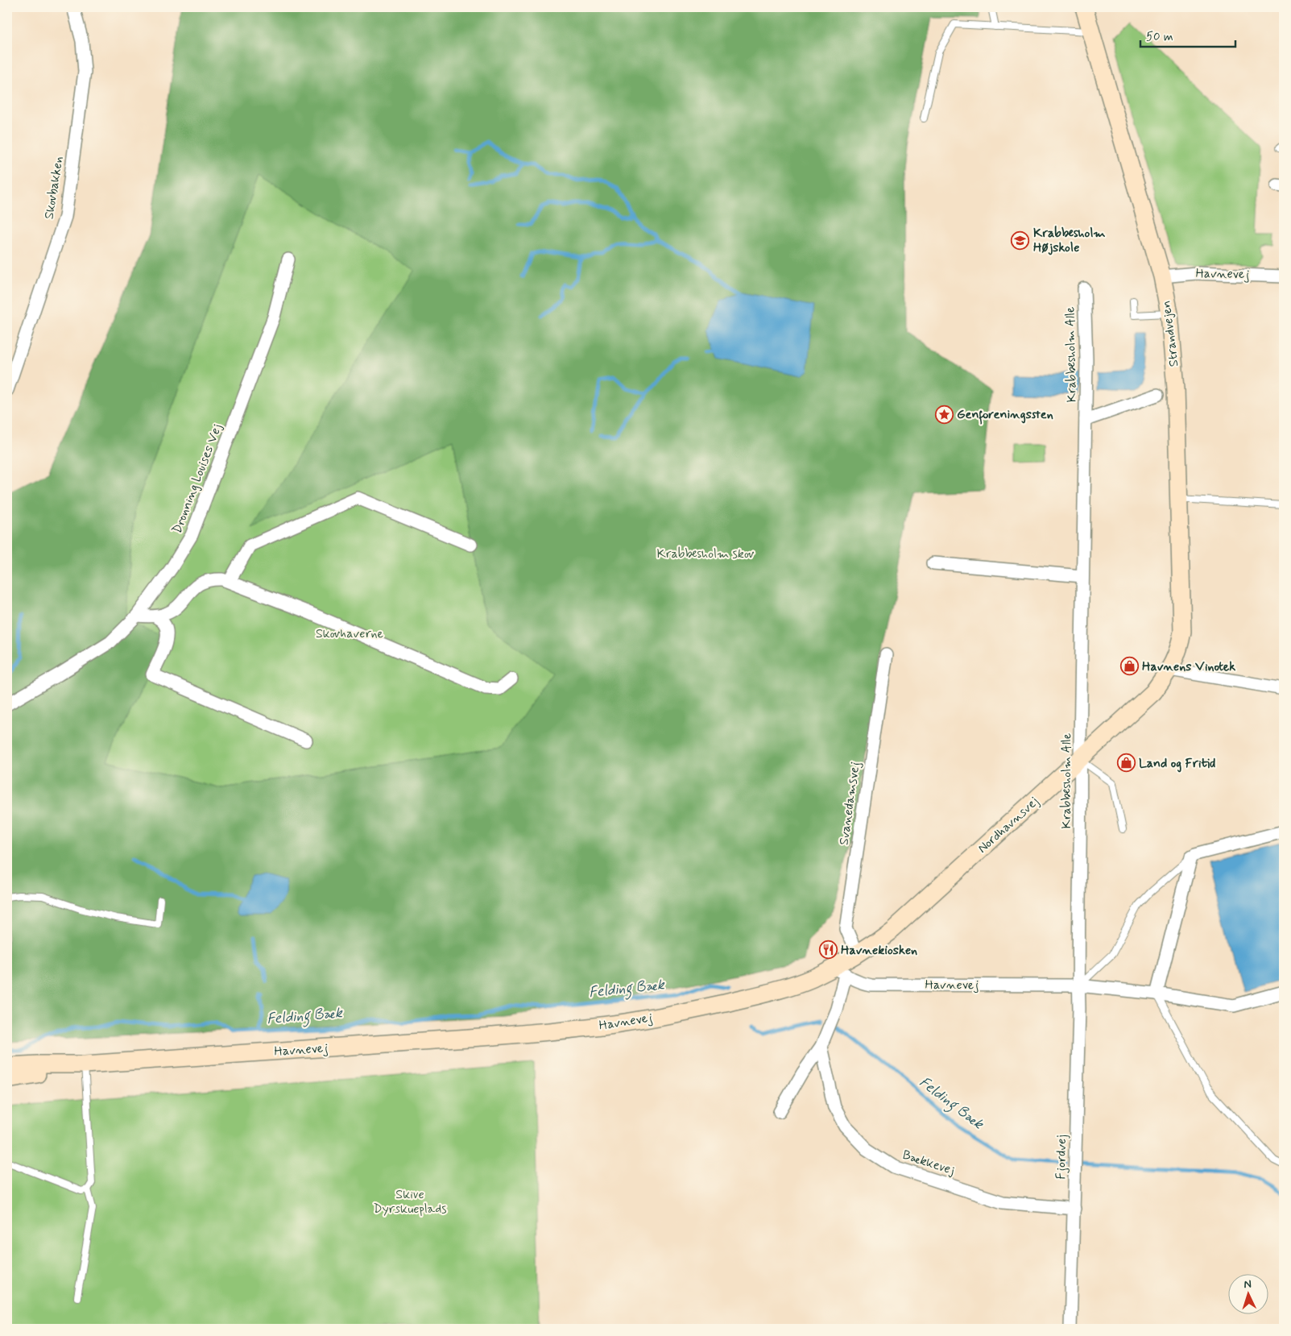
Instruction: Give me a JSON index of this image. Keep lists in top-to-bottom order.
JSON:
{
  "streets": {
    "street": [
      "Skovbakken",
      "Havnevej",
      "Strandvejen",
      "Krabbesholm Alle",
      "Dronning Louises Vej",
      "Svanedamsvej",
      "Nordhavnsvej",
      "Fjordvej",
      "Bækkevej"
    ]
  },
  "crossings": [
    ["Havnevej", "Strandvejen"],
    ["Havnevej", "Krabbesholm Alle"],
    ["Havnevej", "Nordhavnsvej"],
    ["Havnevej", "Fjordvej"],
    ["Strandvejen", "Nordhavnsvej"],
    ["Krabbesholm Alle", "Nordhavnsvej"],
    ["Krabbesholm Alle", "Fjordvej"],
    ["Svanedamsvej", "Nordhavnsvej"],
    ["Fjordvej", "Bækkevej"]
  ],
  "water": ["Felding Bæk"],
  "parks": ["Krabbesholm skov", "Skovhaverne", "Skive Dyrskueplads"],
  "places": {
    "school or university": ["Krabbesholm Højskole"],
    "place": ["Genforeningssten"],
    "shop": ["Havnens Vinotek", "Land og Fritid"],
    "restaurant": ["Havnekiosken"]
  },
  "scale_bar": "50 m",
  "north": "top"
}
